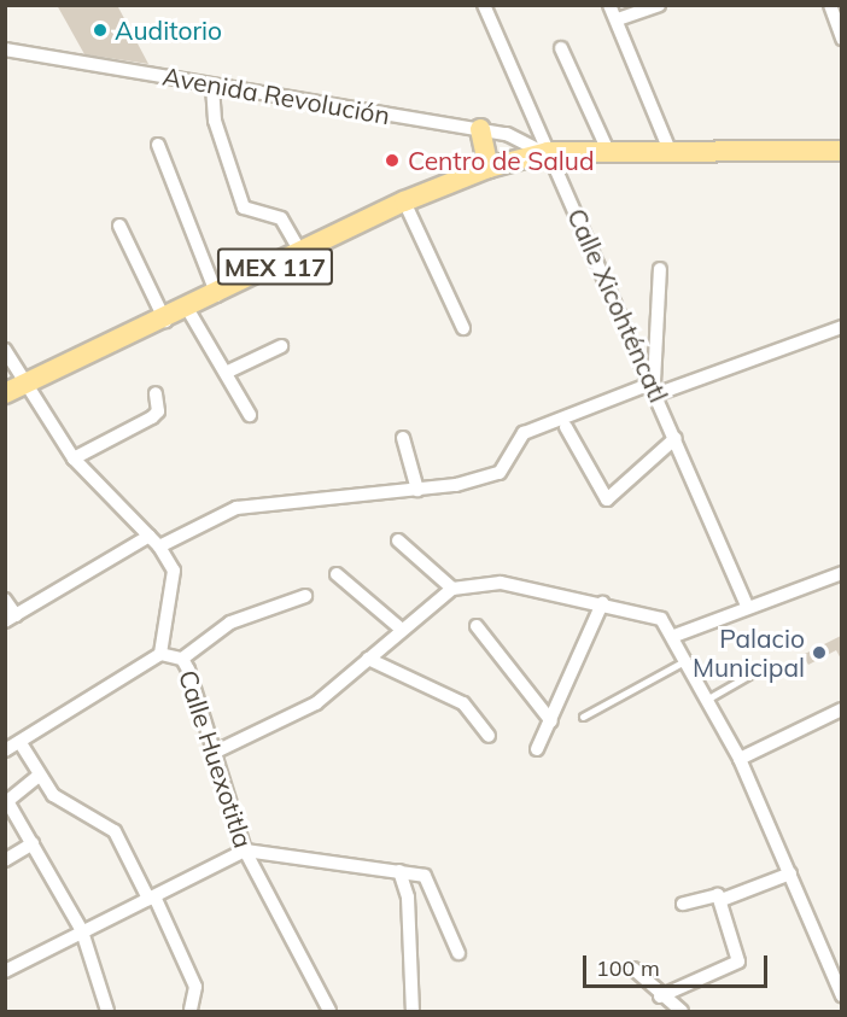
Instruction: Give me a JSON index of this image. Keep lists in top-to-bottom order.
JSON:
{
  "streets": {
    "main road": ["MEX 117"],
    "street": ["Avenida Revolución", "Calle Xicohténcatl", "Calle Huexotitla"]
  },
  "crossings": [
    ["Avenida Revolución", "MEX 117"],
    ["Avenida Revolución", "Calle Xicohténcatl"],
    ["MEX 117", "Calle Xicohténcatl"],
    ["MEX 117", "Calle Huexotitla"]
  ],
  "places": ["Auditorio", "Centro de Salud", "Palacio Municipal"],
  "scale_bar": "100 m"
}
